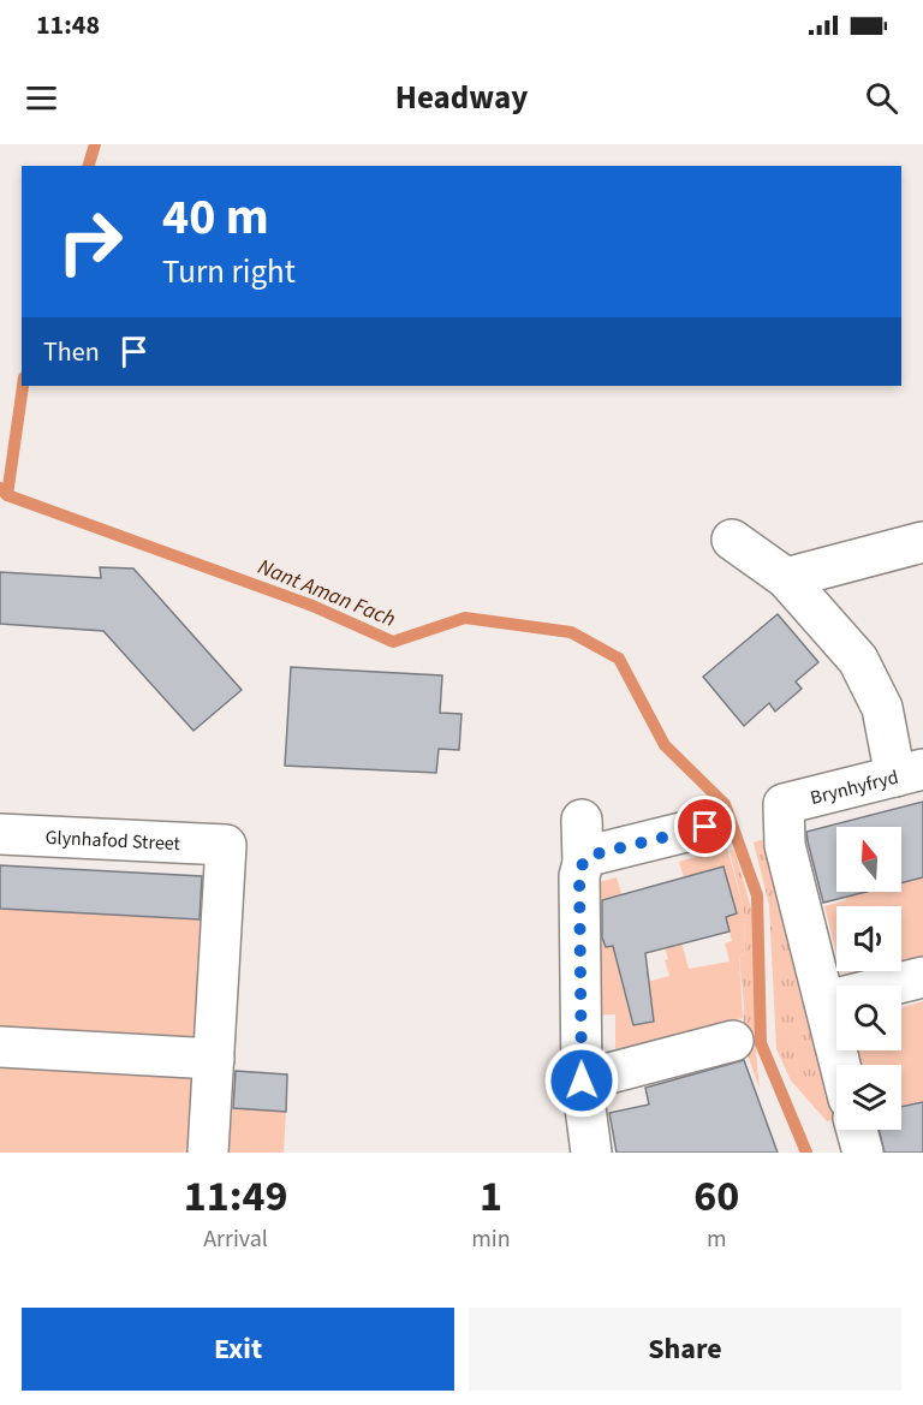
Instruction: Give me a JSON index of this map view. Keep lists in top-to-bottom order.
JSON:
{
  "streets": {
    "street": ["Brynhyfryd", "Glynhafod Street"]
  },
  "water": ["Nant Aman Fach"],
  "north": "top",
  "page": {
    "status": "11:48",
    "header": "Headway",
    "turn": ["40 m", "Turn right"],
    "then": "Then",
    "eta": [
      "11:49",
      "Arrival",
      "1",
      "min",
      "60",
      "m"
    ],
    "buttons": ["Exit", "Share"]
  }
}
